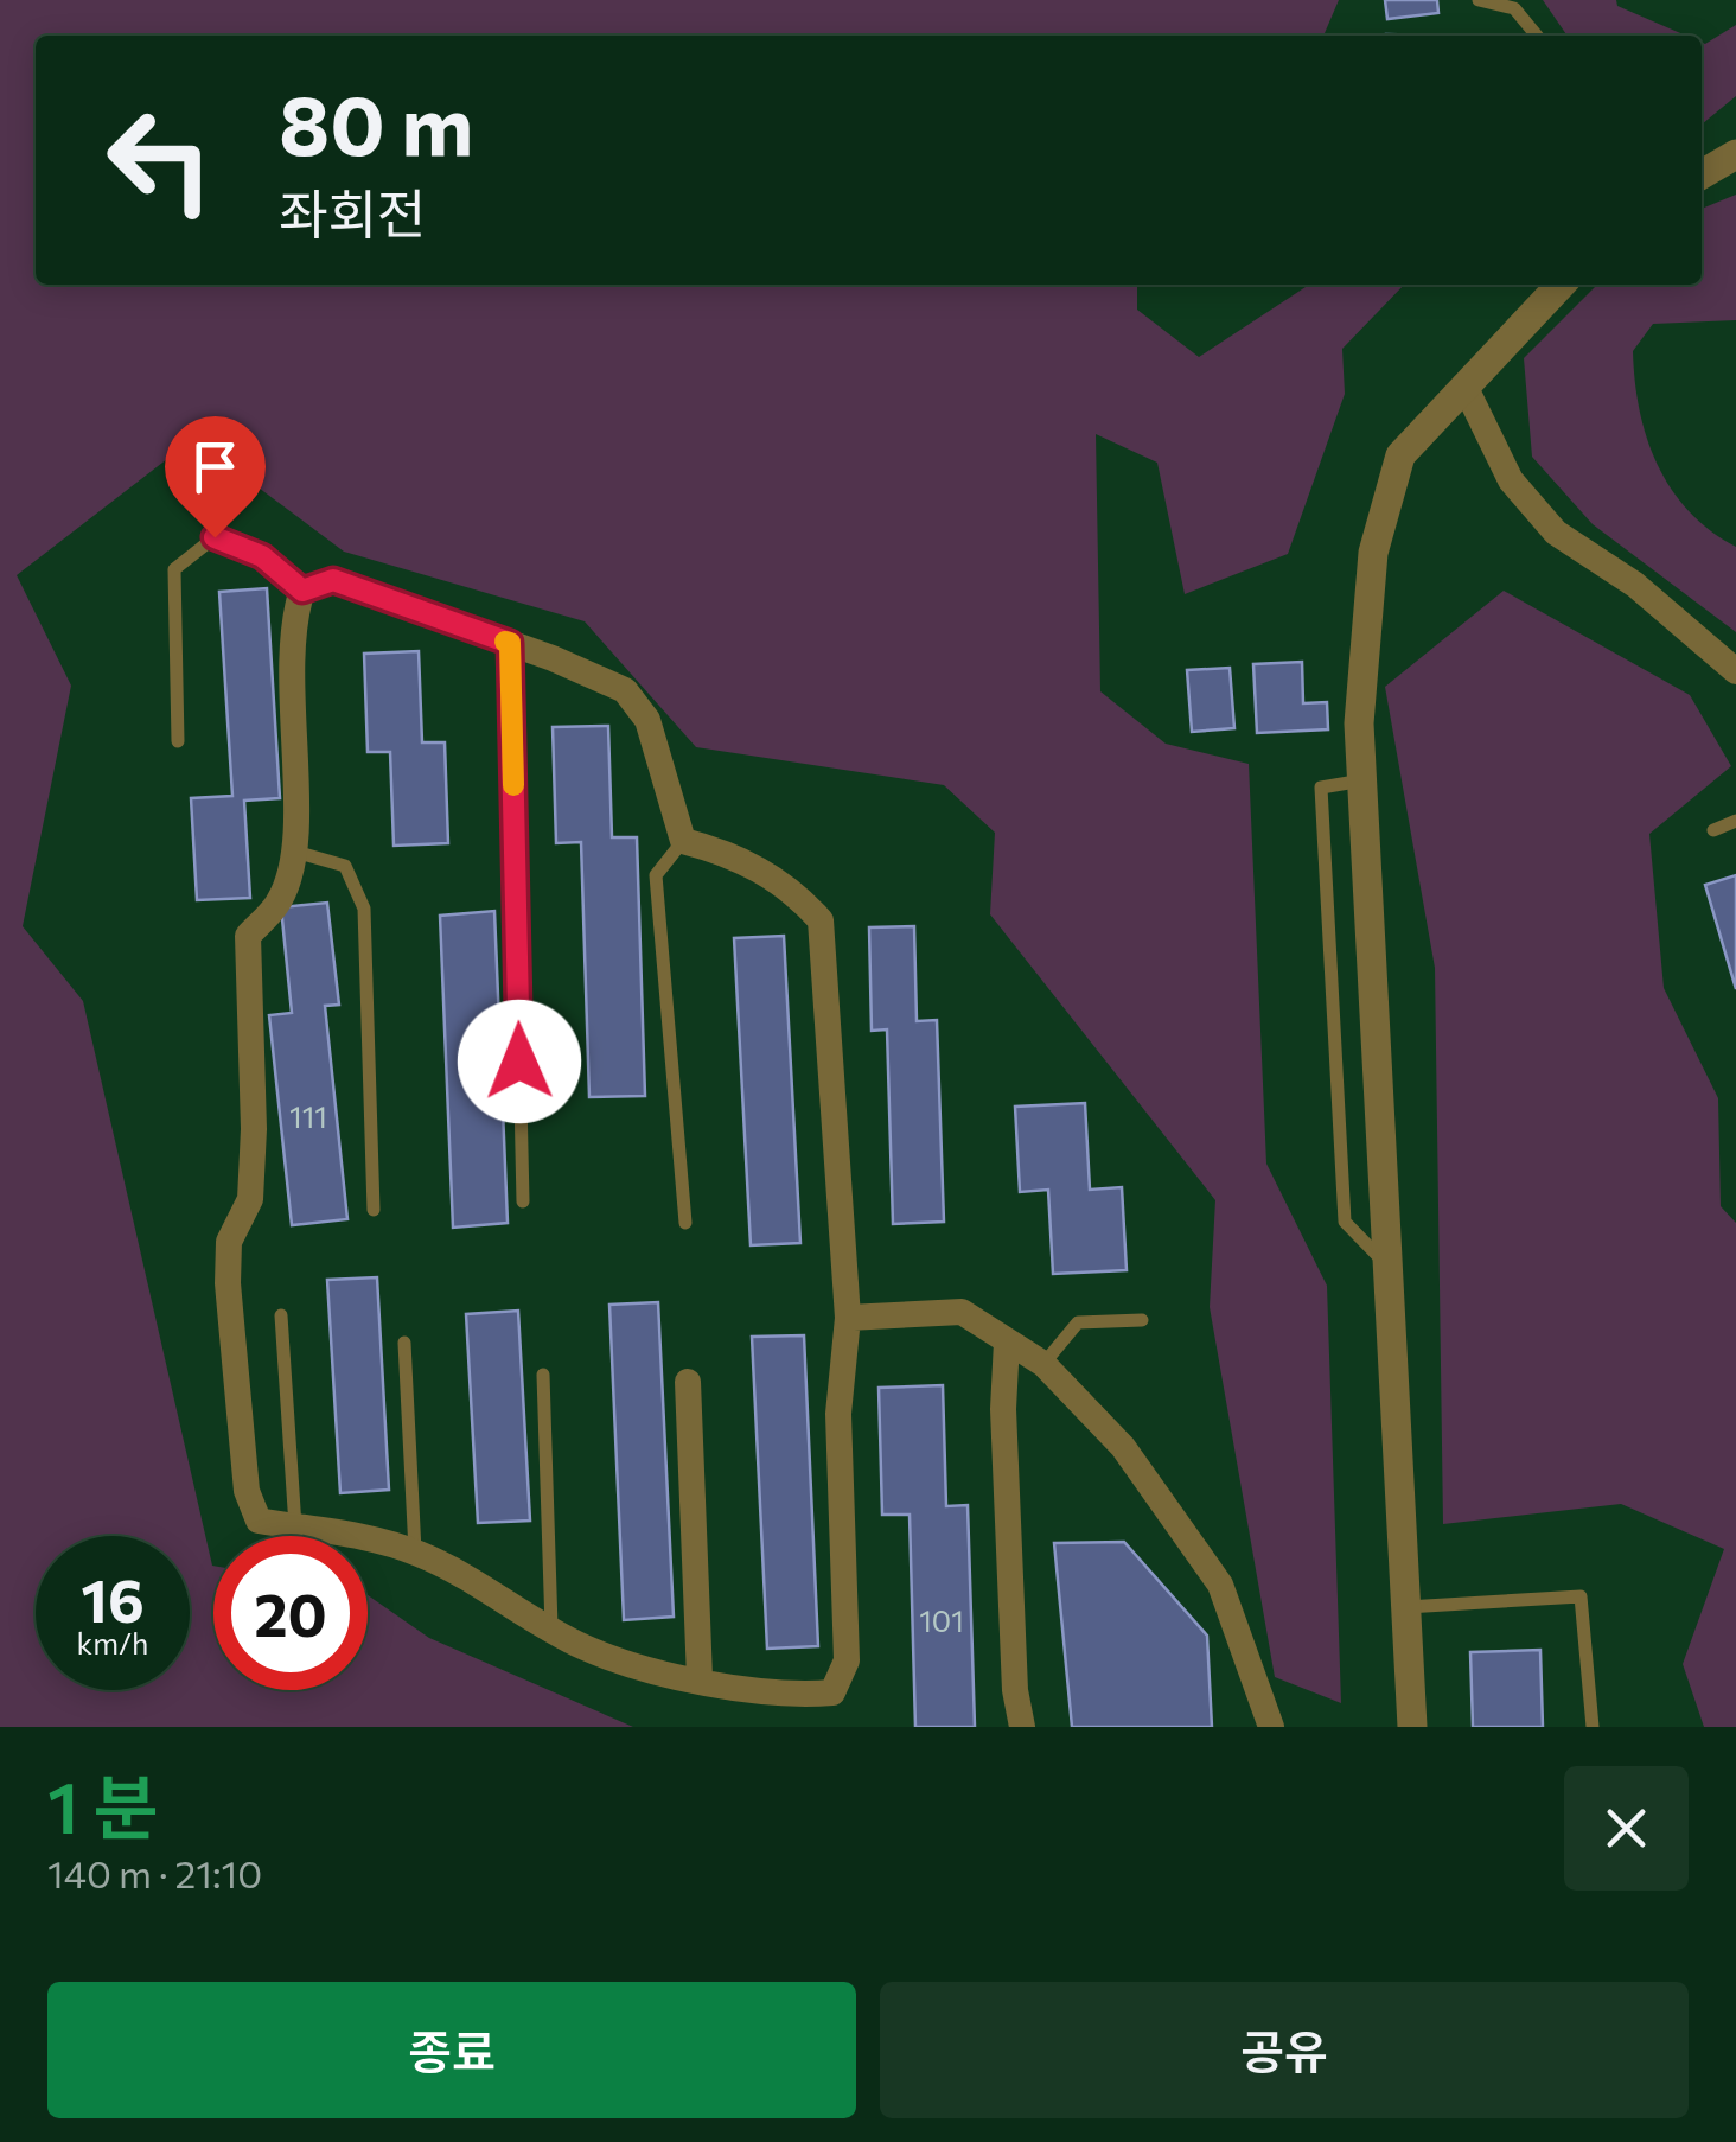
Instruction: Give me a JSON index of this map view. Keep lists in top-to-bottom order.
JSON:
{
  "house_numbers": ["111", "101"],
  "page": {
    "turn": ["80 m", "좌회전"],
    "speed": "16 km/h",
    "limit": "20",
    "heading": ["1 분", "140 m · 21:10"],
    "buttons": ["종료", "공유"]
  }
}
